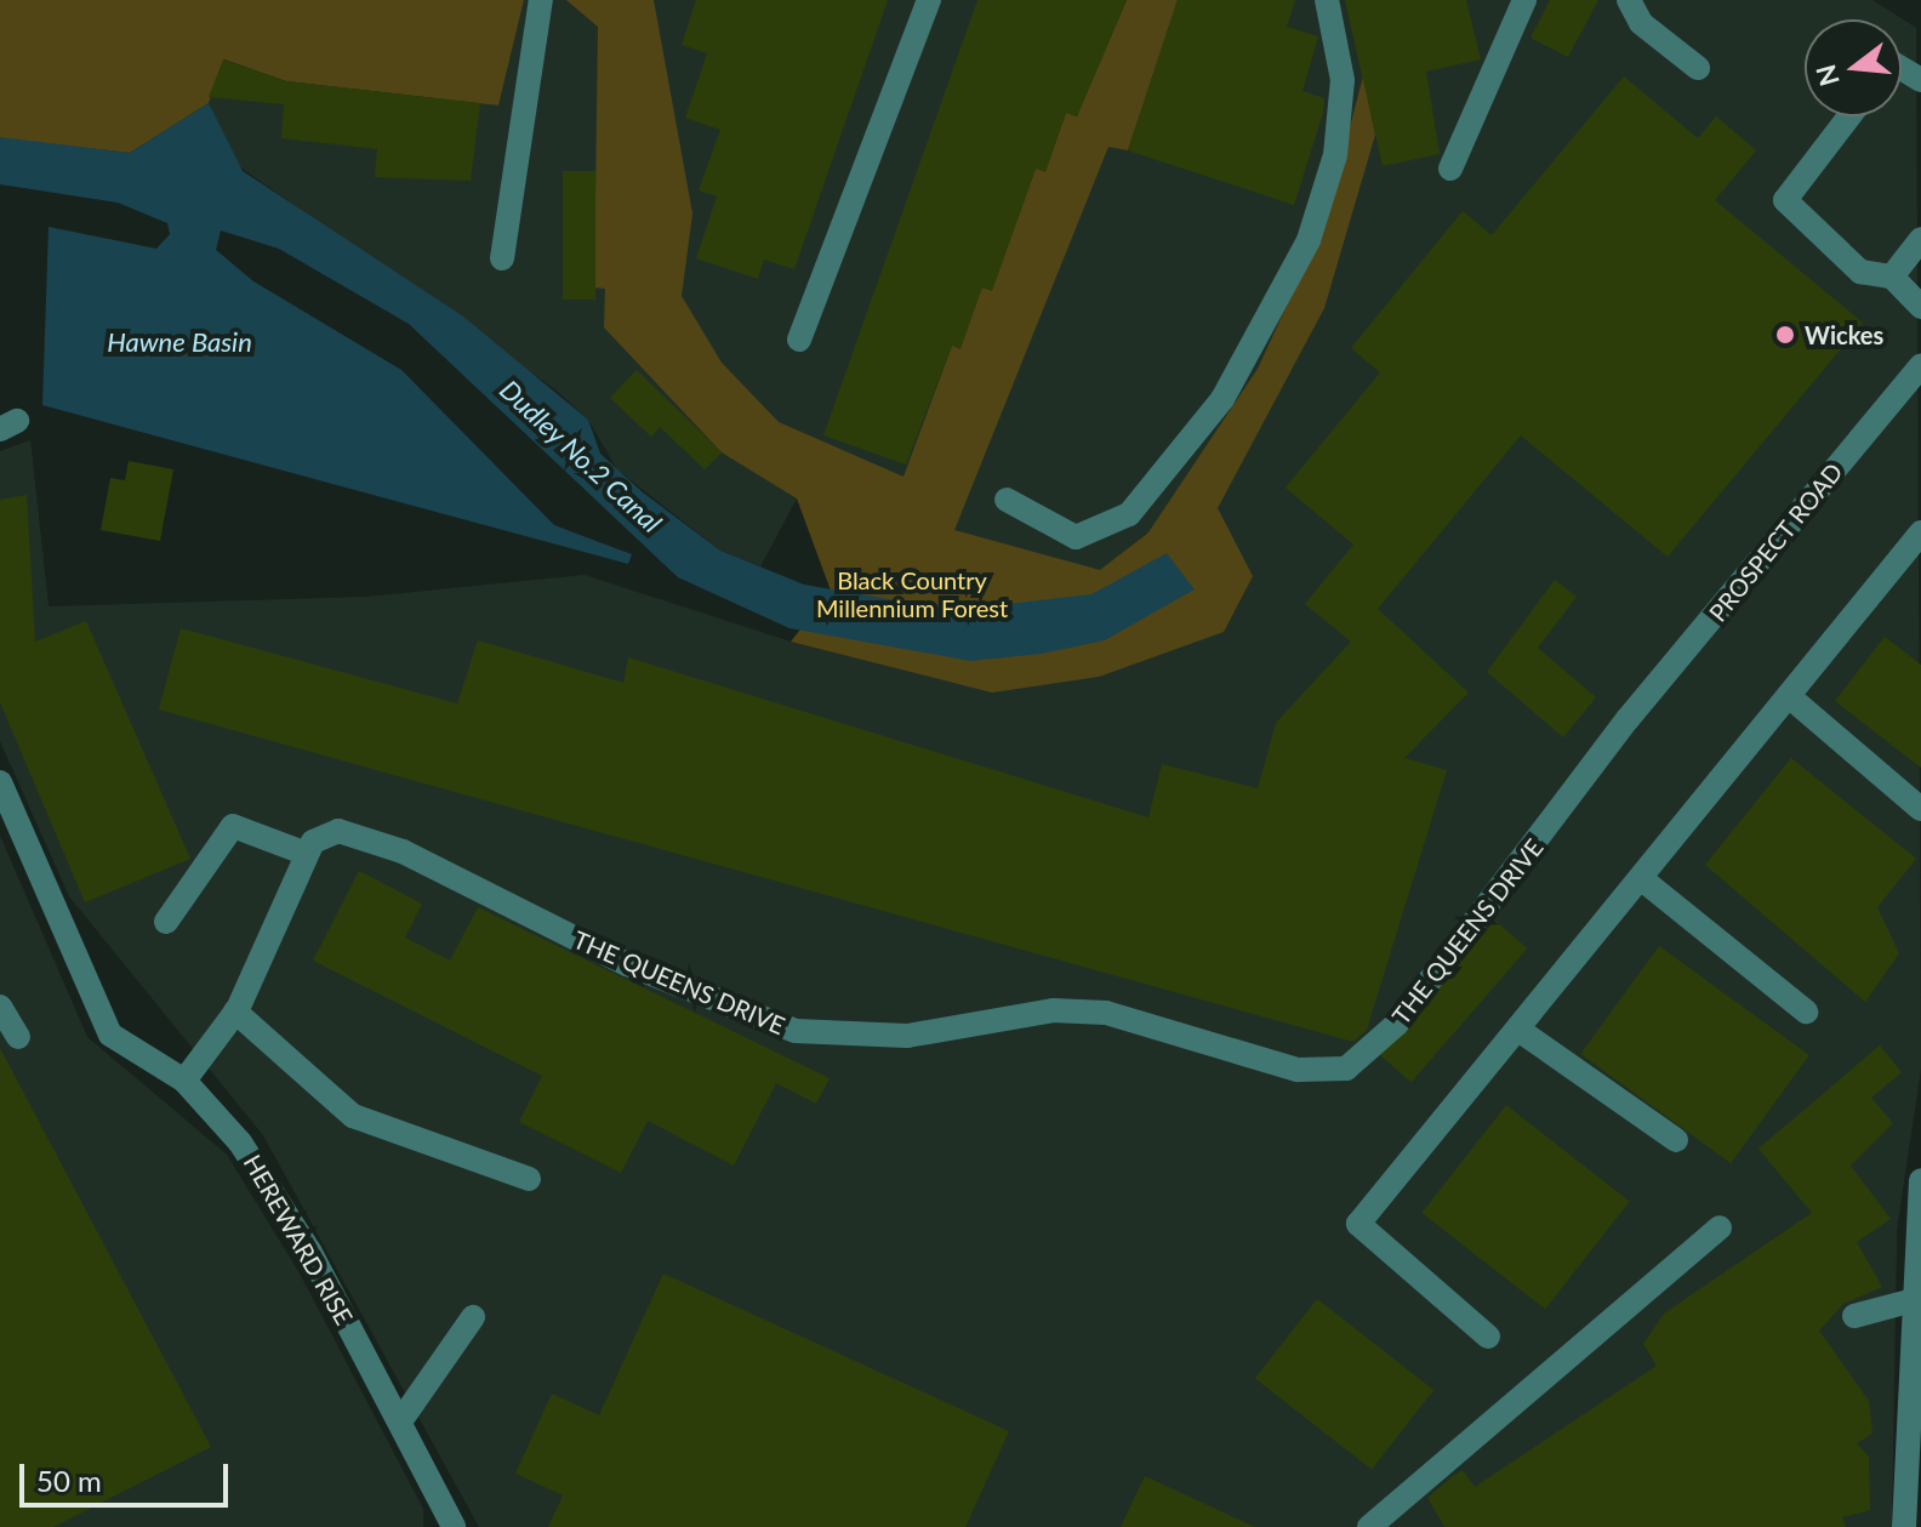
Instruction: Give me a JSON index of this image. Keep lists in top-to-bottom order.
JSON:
{
  "streets": {
    "street": ["PROSPECT ROAD", "THE QUEENS DRIVE", "HEREWARD RISE"]
  },
  "crossings": [
    ["PROSPECT ROAD", "THE QUEENS DRIVE"]
  ],
  "water": ["Hawne Basin", "Dudley No.2 Canal"],
  "parks": ["Black Country Millennium Forest"],
  "places": ["Wickes"],
  "scale_bar": "50 m",
  "north": "left"
}
